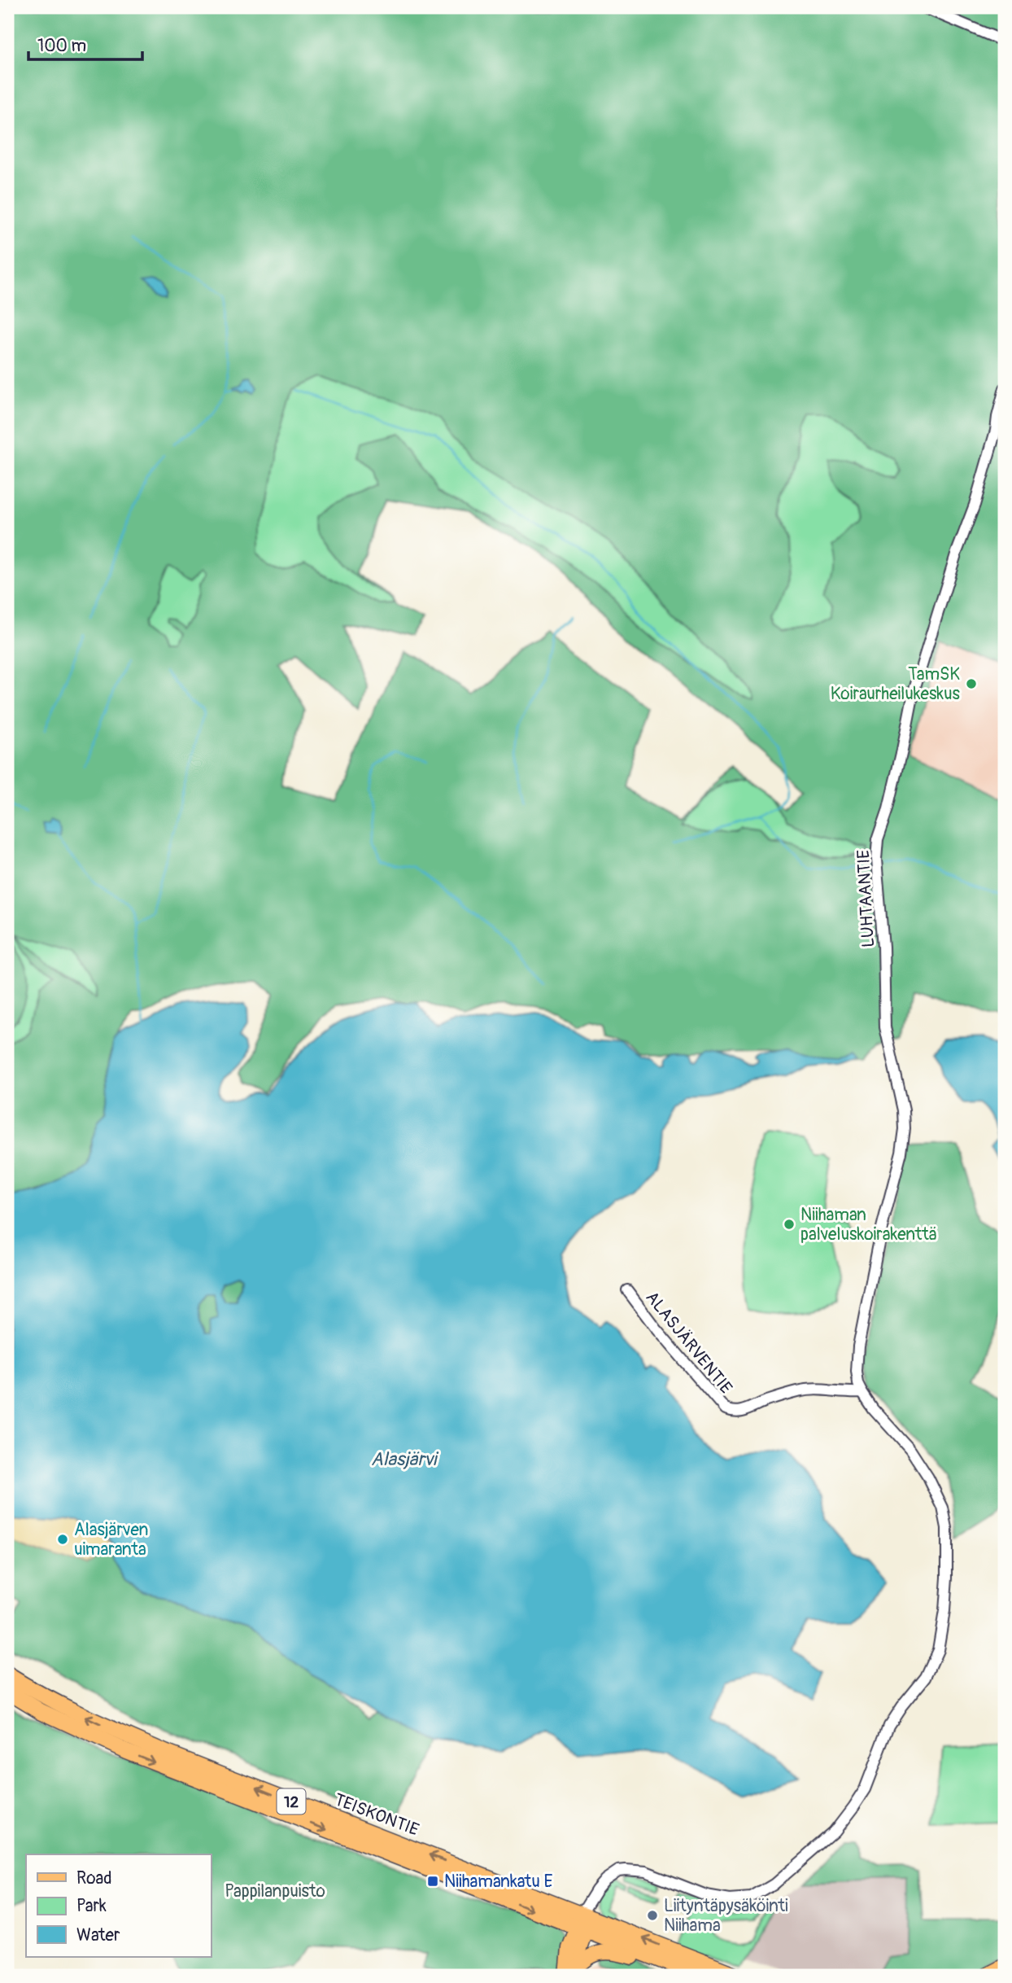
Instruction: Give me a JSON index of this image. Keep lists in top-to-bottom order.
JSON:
{
  "streets": {
    "highway": ["12", "TEISKONTIE"],
    "street": ["LUHTAANTIE", "ALASJÄRVENTIE"]
  },
  "crossings": [
    ["LUHTAANTIE", "ALASJÄRVENTIE"]
  ],
  "water": ["Alasjärvi"],
  "parks": ["Pappilanpuisto"],
  "places": {
    "other": [
      "TamSK Koiraurheilukeskus",
      "Niihaman palveluskoirakenttä",
      "Alasjärven uimaranta",
      "Liityntäpysäköinti Niihama"
    ],
    "transit": ["Niihamankatu E"]
  },
  "legend": ["Road", "Park", "Water"],
  "scale_bar": "100 m"
}
